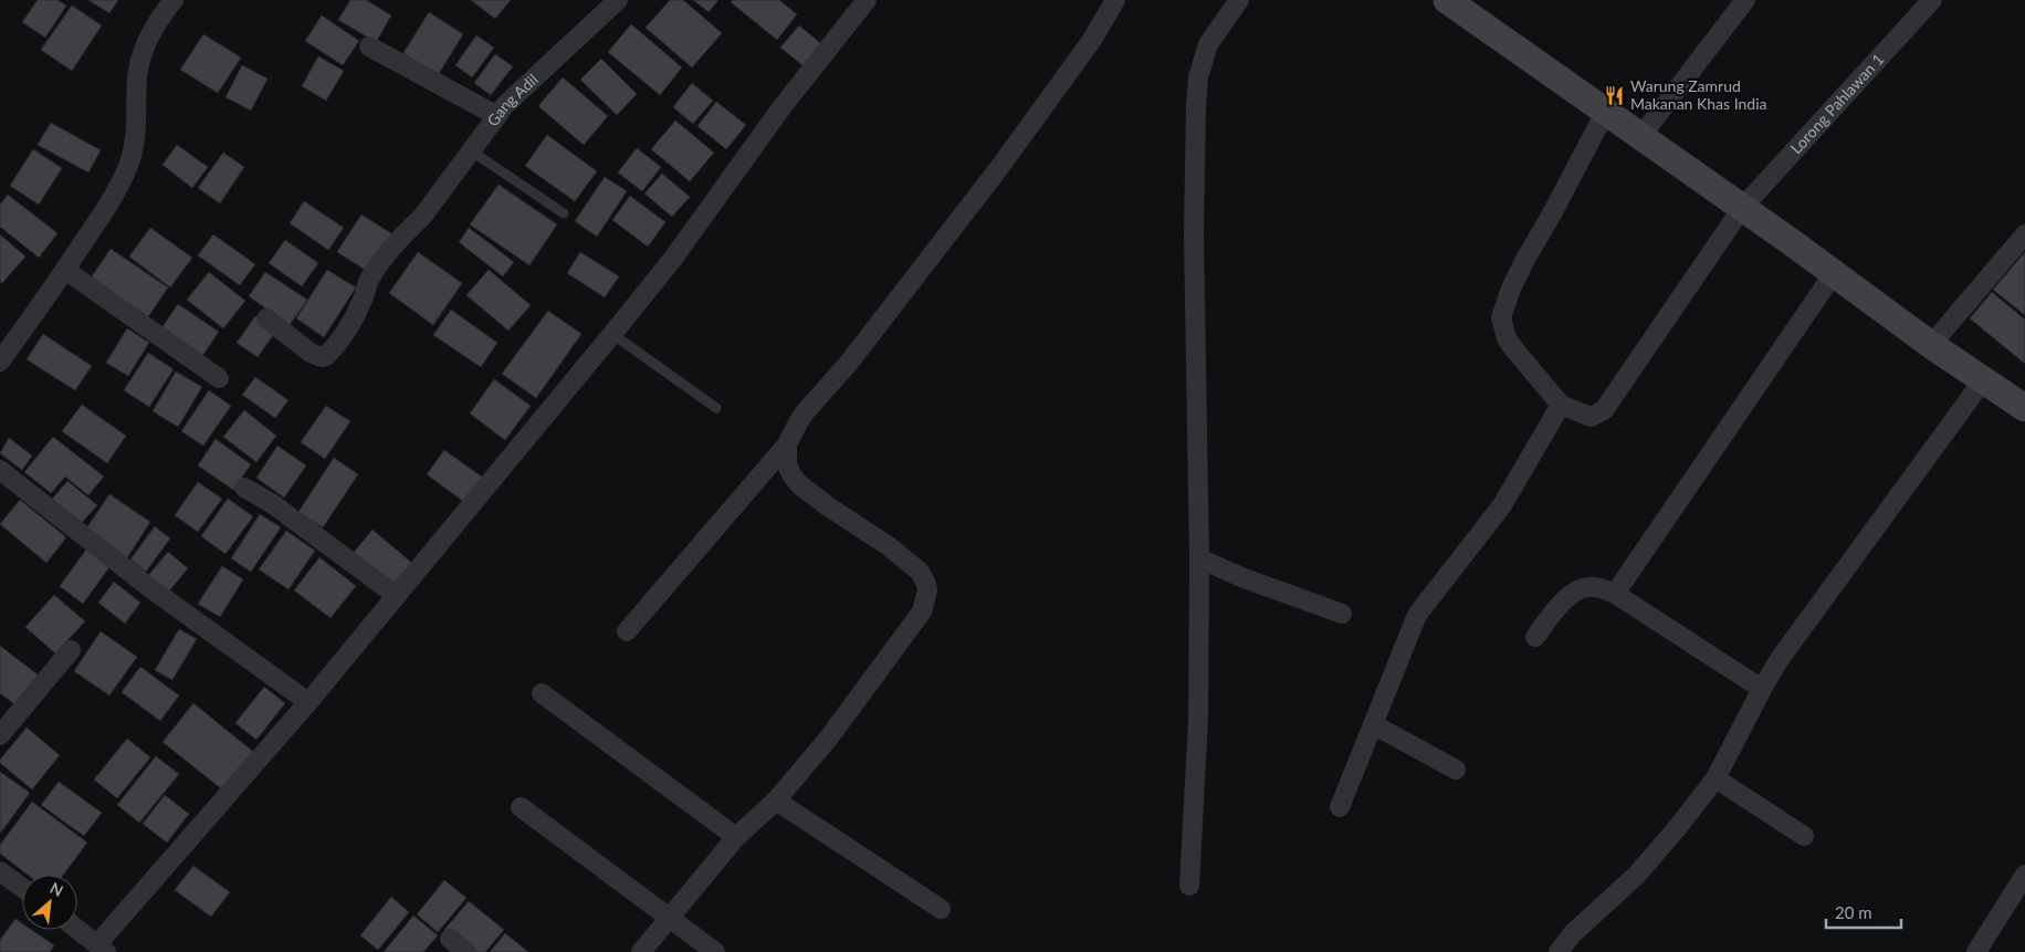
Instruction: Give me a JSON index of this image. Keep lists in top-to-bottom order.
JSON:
{
  "streets": {
    "street": ["Gang Adil", "Lorong Pahlawan 1"]
  },
  "places": {
    "restaurant": ["Warung Zamrud Makanan Khas India"]
  },
  "scale_bar": "20 m",
  "north": "top right"
}
